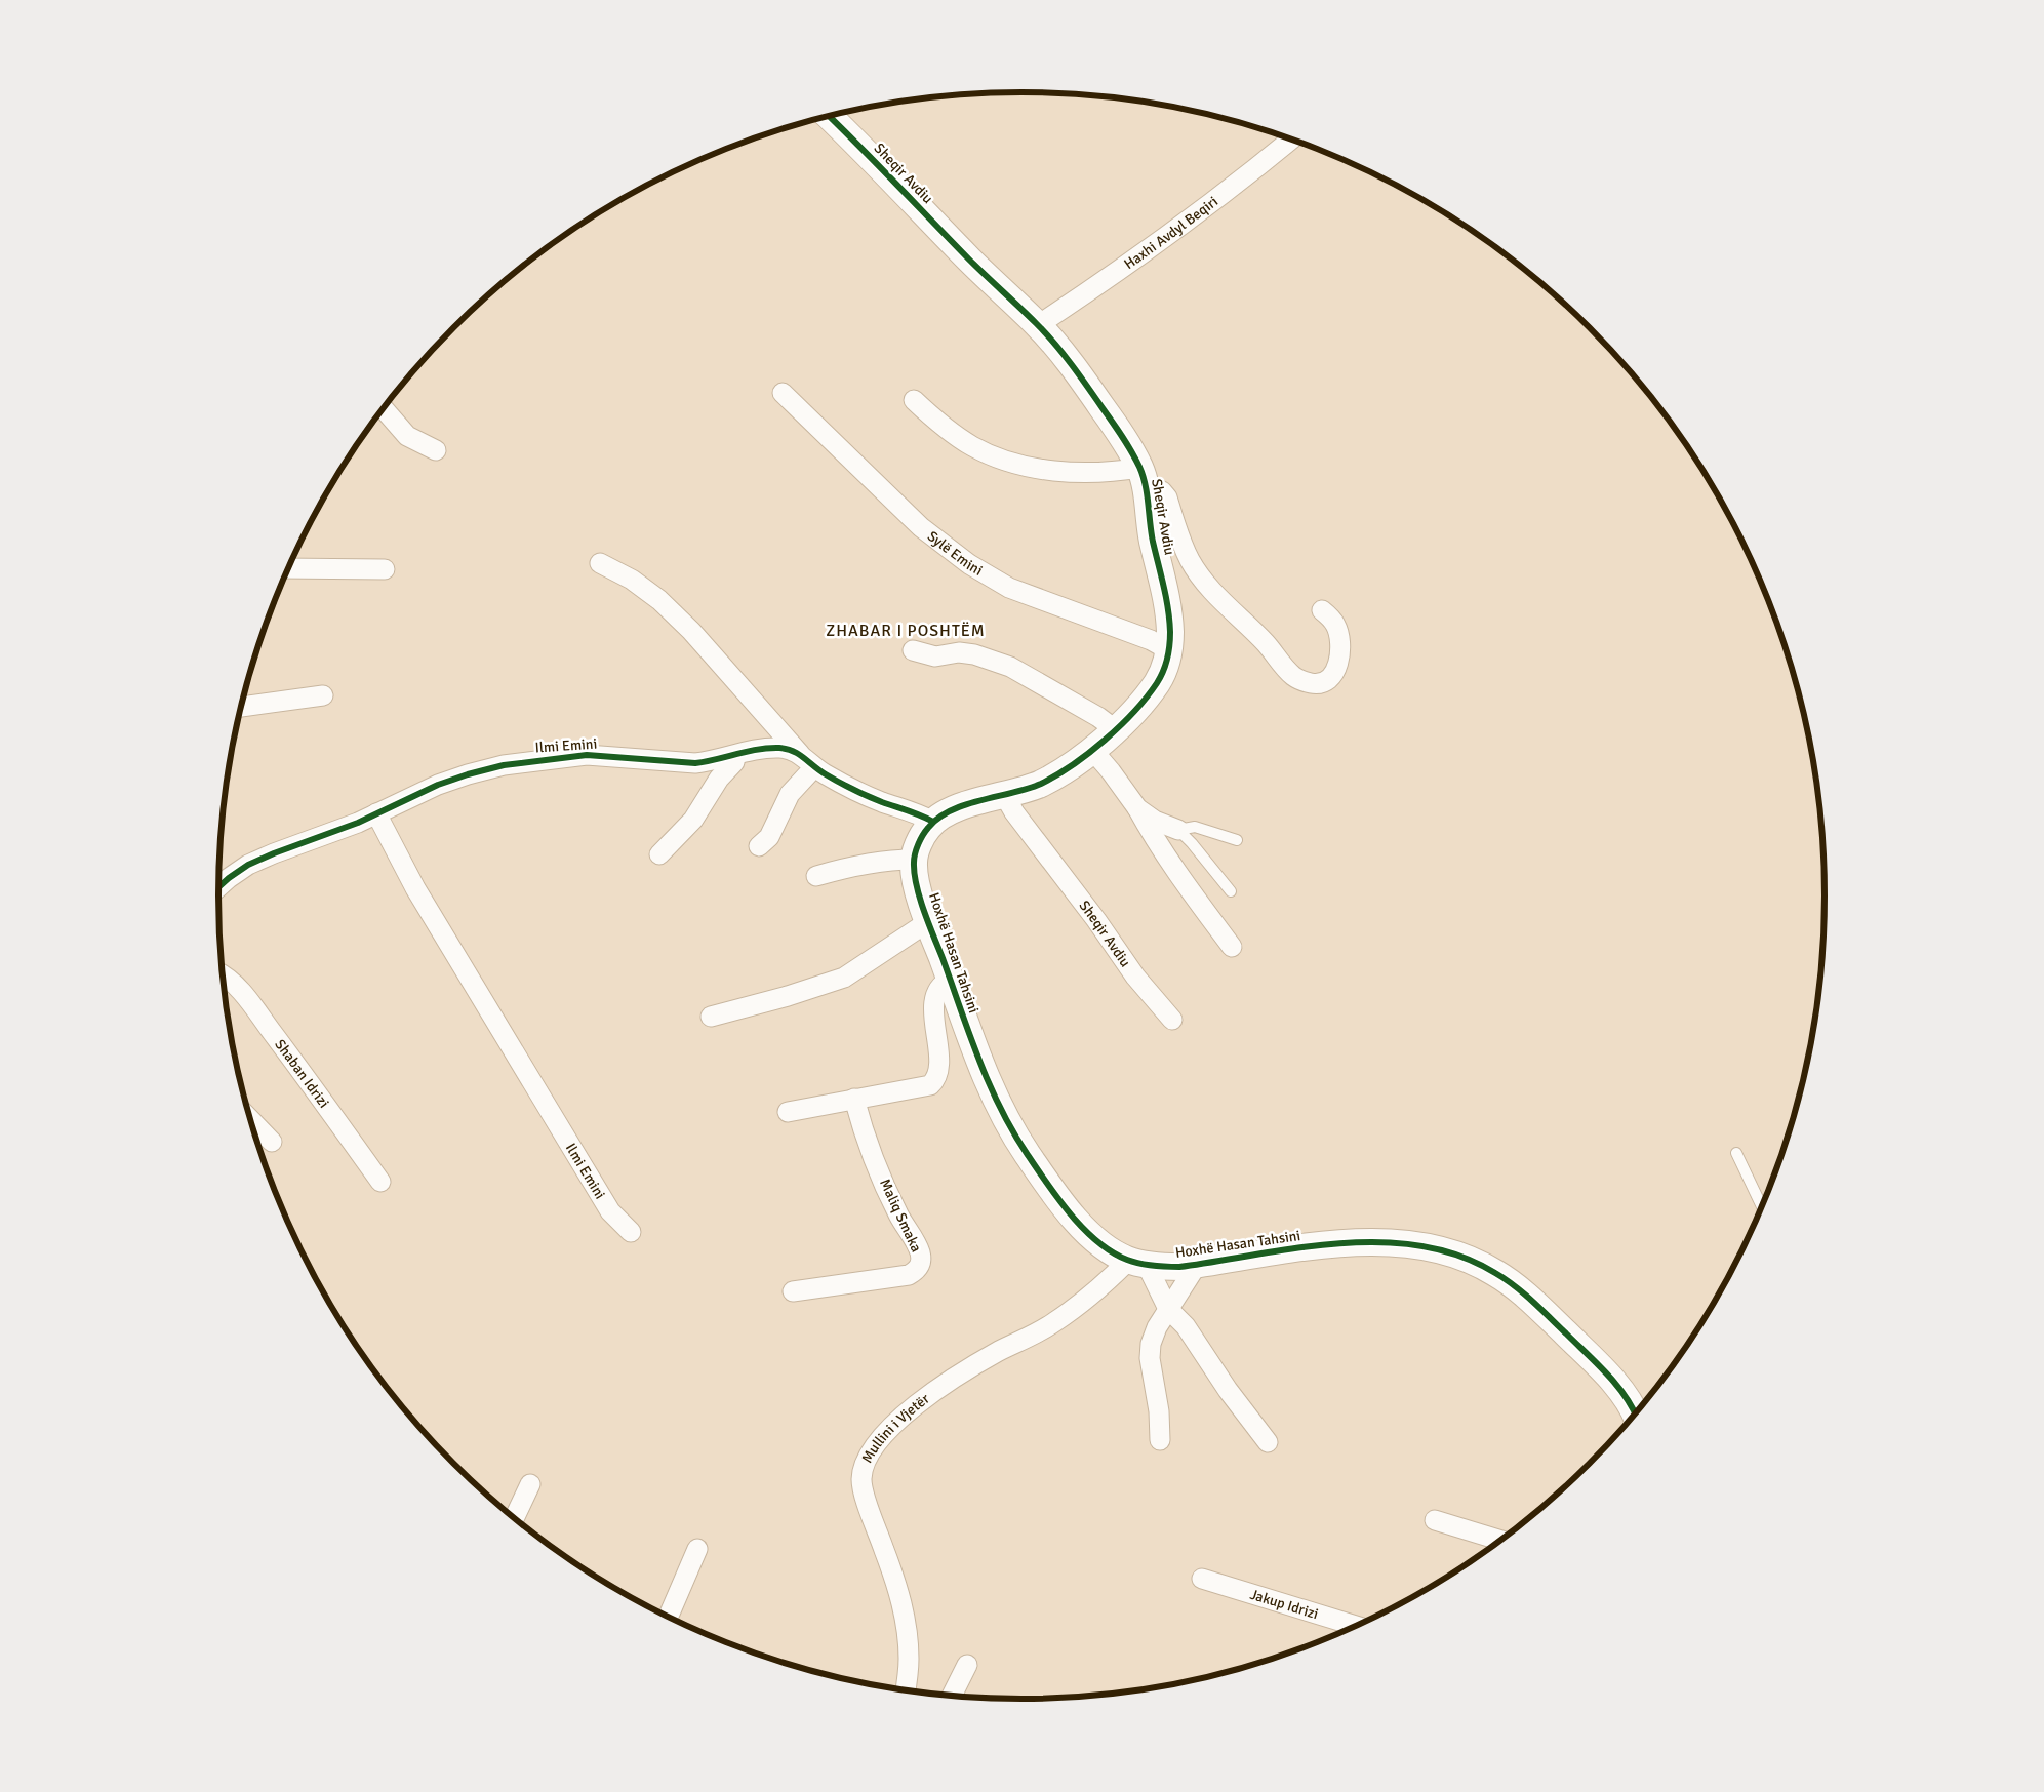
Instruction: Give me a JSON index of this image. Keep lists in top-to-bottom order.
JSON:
{
  "streets": {
    "street": [
      "Sheqir Avdiu",
      "Haxhi Avdyl Beqiri",
      "Sylë Emini",
      "Ilmi Emini",
      "Hoxhë Hasan Tahsini",
      "Shaban Idrizi",
      "Maliq Smaka",
      "Mullini i Vjetër",
      "Jakup Idrizi"
    ]
  },
  "crossings": [
    ["Sheqir Avdiu", "Haxhi Avdyl Beqiri"],
    ["Sheqir Avdiu", "Sylë Emini"],
    ["Sheqir Avdiu", "Ilmi Emini"],
    ["Hoxhë Hasan Tahsini", "Mullini i Vjetër"]
  ],
  "districts": ["ZHABAR I POSHTËM"]
}
